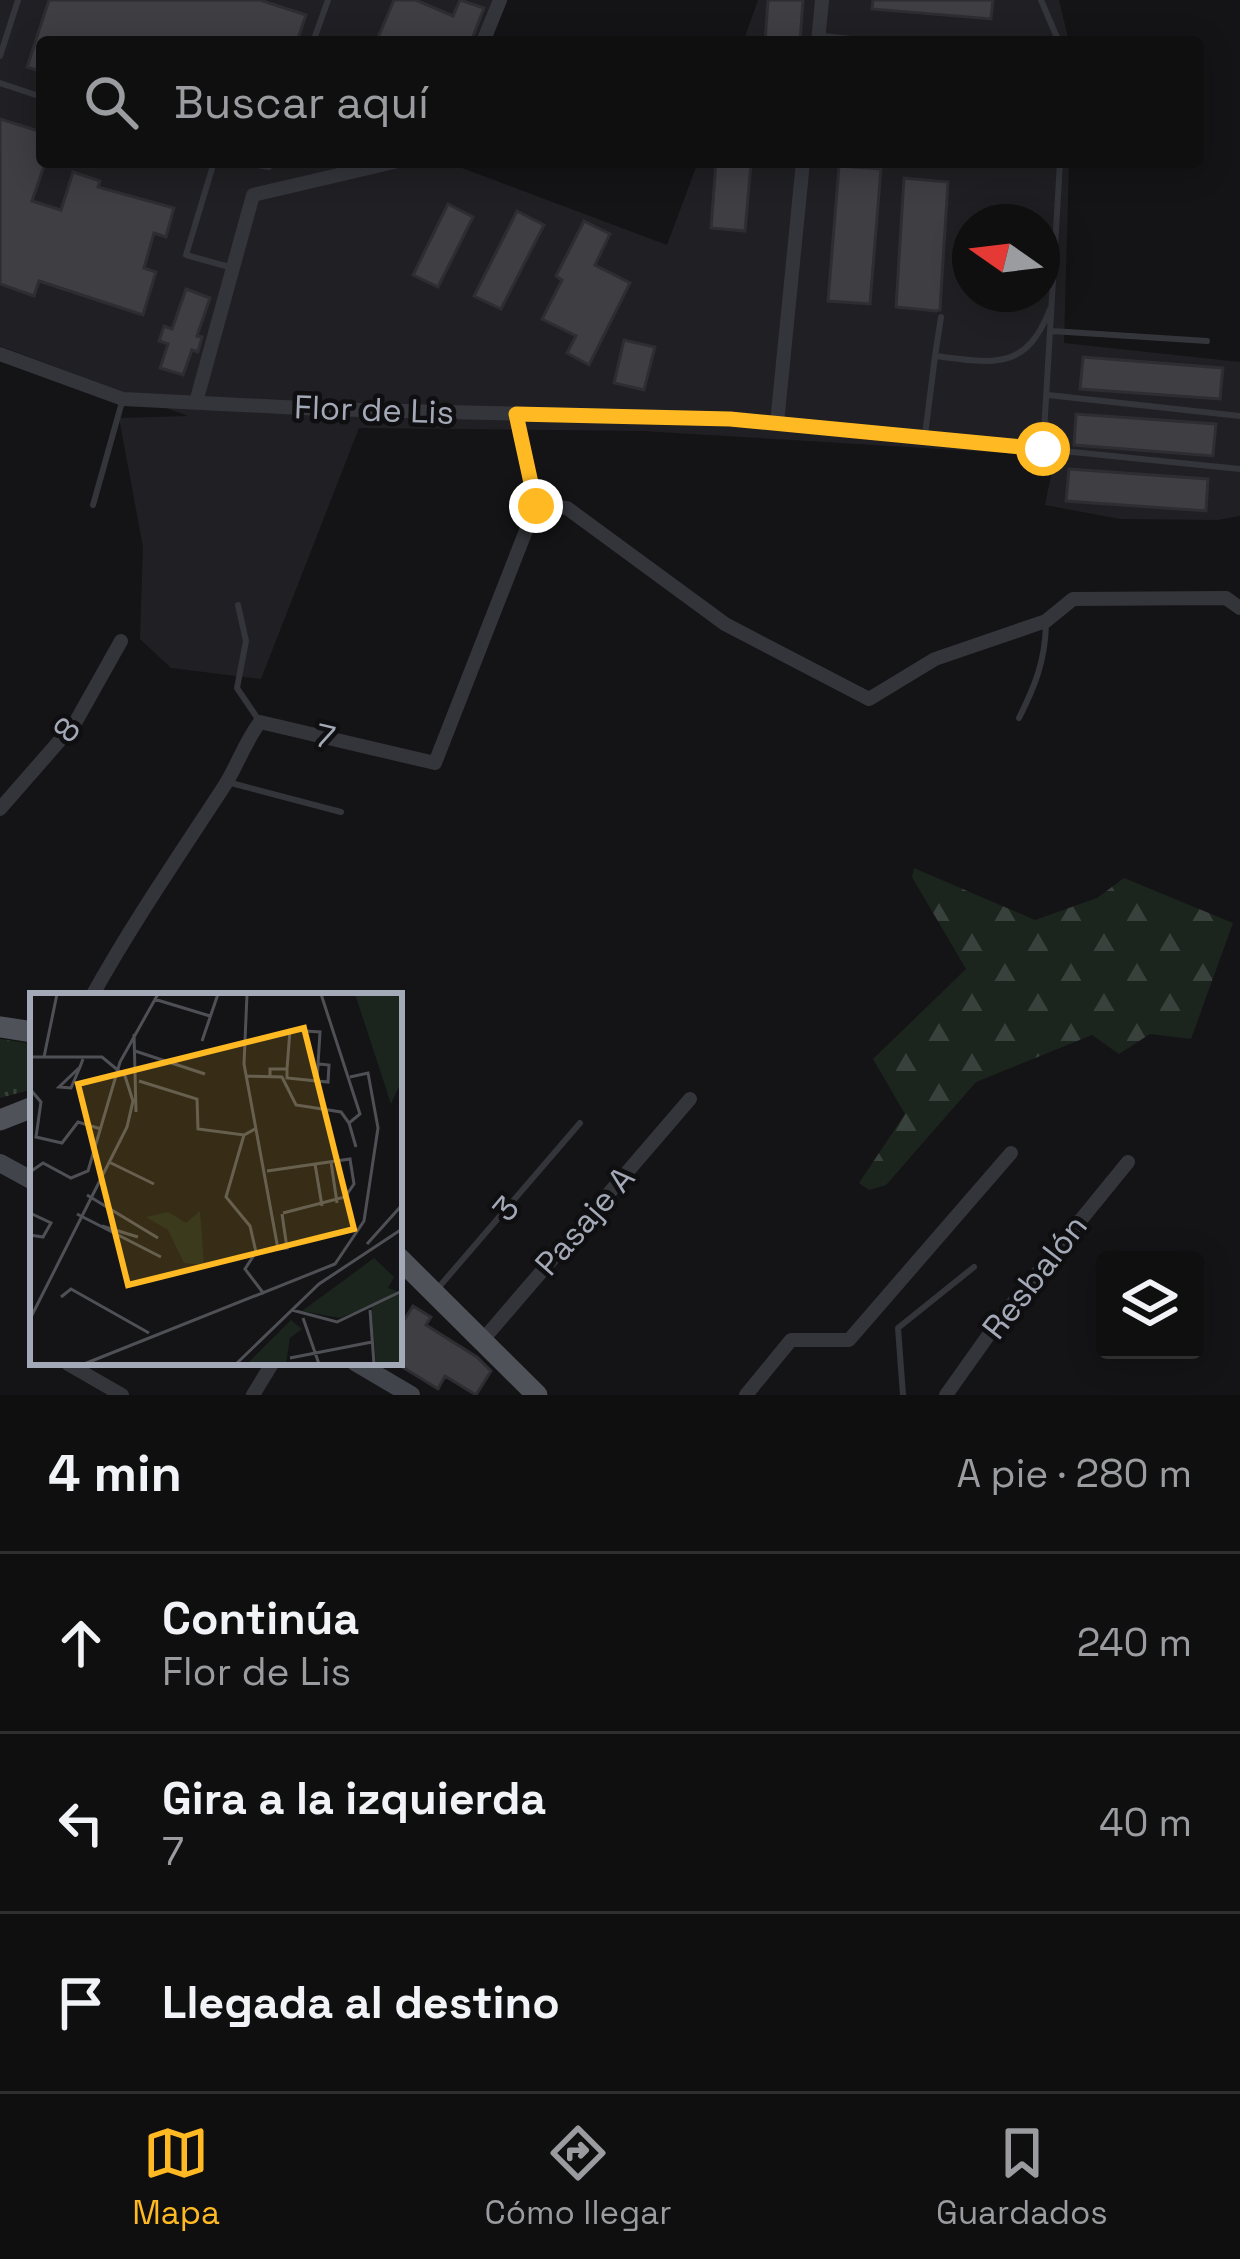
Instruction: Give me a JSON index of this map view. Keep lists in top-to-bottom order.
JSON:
{
  "streets": {
    "street": [
      "Flor de Lis",
      "8",
      "7",
      "Pasaje A",
      "Resbalón"
    ],
    "lane": ["3"]
  },
  "north": "left",
  "page": {
    "search": "Buscar aquí",
    "heading": ["4 min", "A pie · 280 m"],
    "list": [
      ["Continúa", "Flor de Lis", "240 m"],
      ["Gira a la izquierda", "7", "40 m"],
      "Llegada al destino"
    ],
    "nav": ["Mapa", "Cómo llegar", "Guardados"]
  }
}
